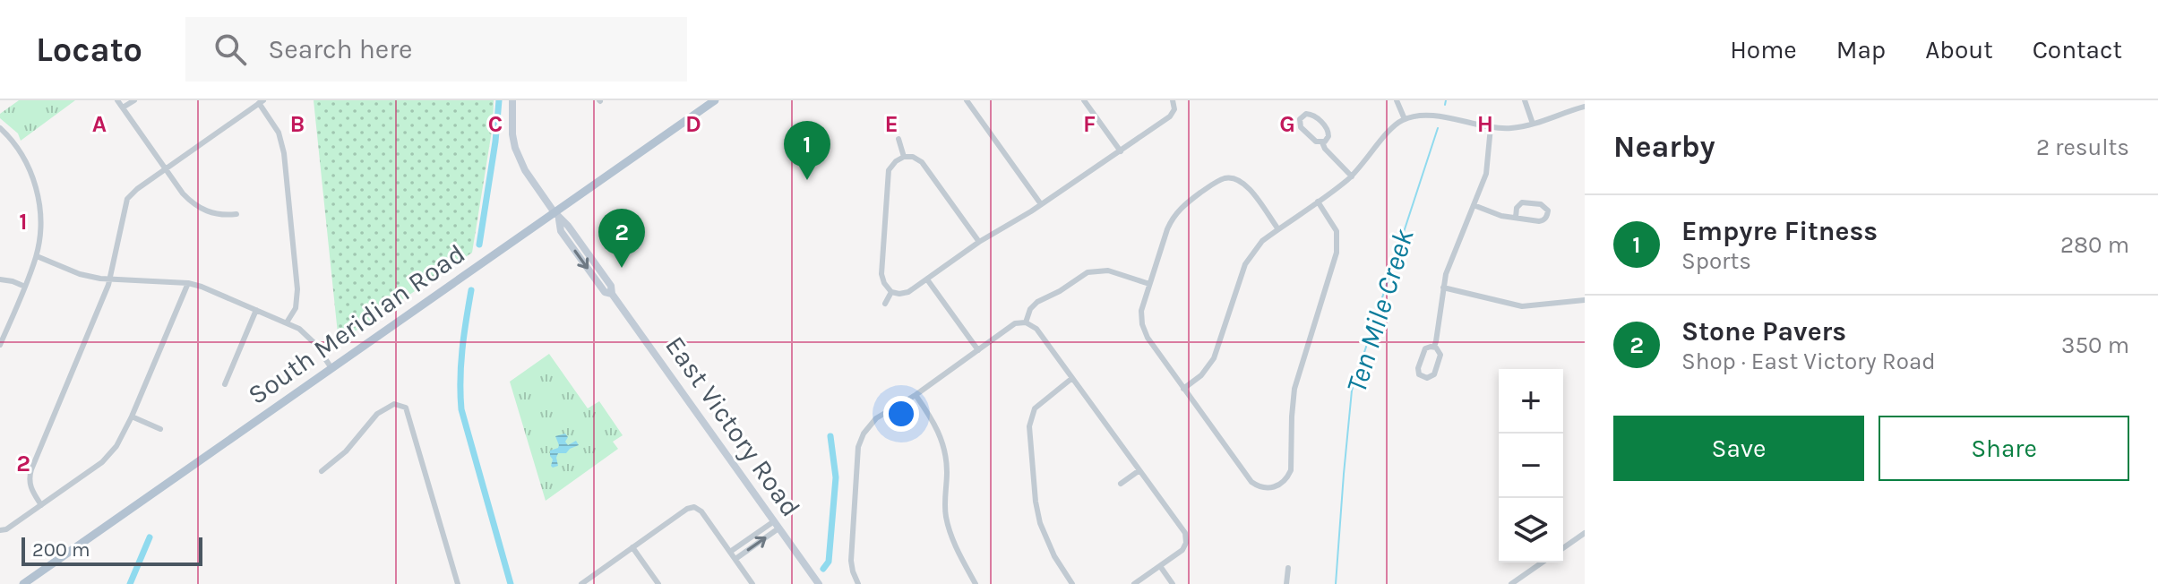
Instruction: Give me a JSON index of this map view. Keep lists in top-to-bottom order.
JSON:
{
  "streets": {
    "main road": ["South Meridian Road", "East Victory Road"]
  },
  "crossings": [
    ["South Meridian Road", "East Victory Road"]
  ],
  "water": ["Ten Mile Creek"],
  "scale_bar": "200 m",
  "page": {
    "header": "Locato",
    "search": "Search here",
    "nav": [
      "Home",
      "Map",
      "About",
      "Contact"
    ],
    "heading": ["Nearby", "2 results"],
    "pins": ["1", "2"],
    "list": [
      {
        "mark": "1",
        "name": "Empyre Fitness",
        "note": "Sports",
        "value": "280 m"
      },
      {
        "mark": "2",
        "name": "Stone Pavers",
        "note": "Shop · East Victory Road",
        "value": "350 m"
      }
    ],
    "map_buttons": ["+", "−"],
    "buttons": ["Save", "Share"],
    "scale": "200 m"
  },
  "grid": {
    "columns": [
      "A",
      "B",
      "C",
      "D",
      "E",
      "F",
      "G",
      "H"
    ],
    "rows": ["1", "2"]
  }
}
